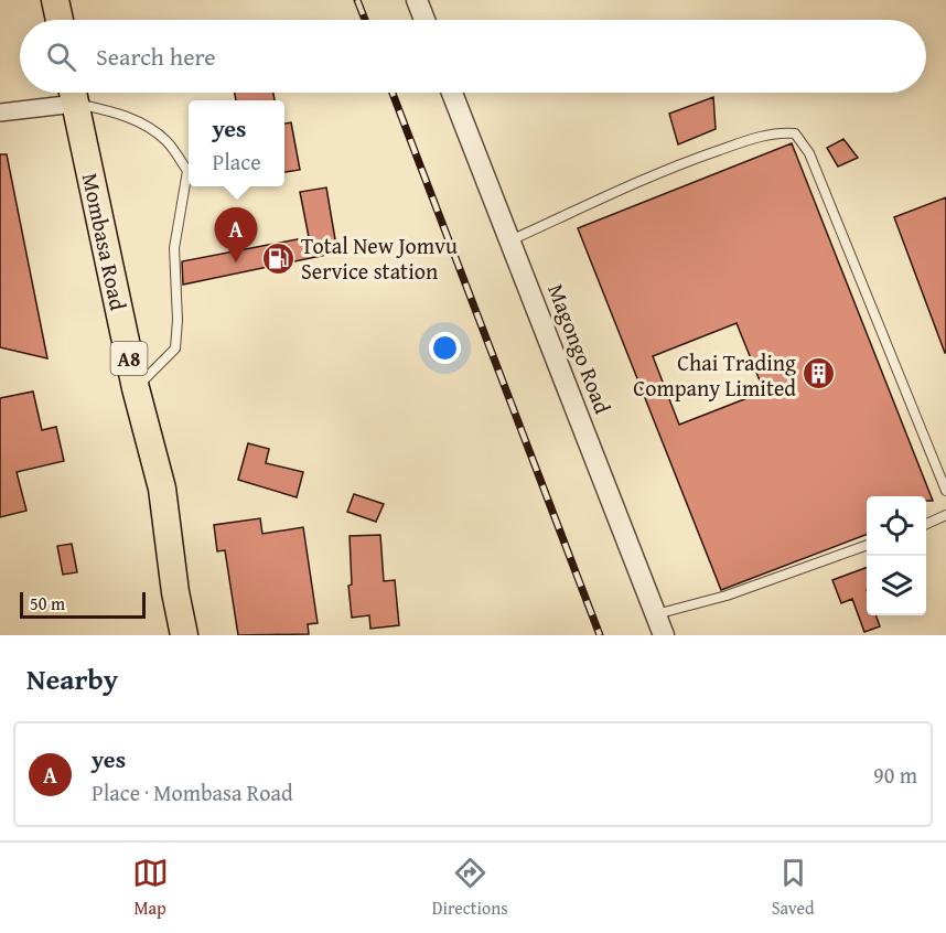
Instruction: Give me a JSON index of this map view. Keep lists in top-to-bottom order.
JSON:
{
  "streets": {
    "highway": ["Mombasa Road", "A8"],
    "street": ["Magongo Road"]
  },
  "places": {
    "fuel station": ["Total New Jomvu Service station"],
    "building": ["Chai Trading Company Limited"]
  },
  "scale_bar": "50 m",
  "page": {
    "search": "Search here",
    "popup": ["yes", "Place"],
    "pins": "A",
    "scale": "50 m",
    "heading": "Nearby",
    "list": [
      {
        "mark": "A",
        "name": "yes",
        "note": "Place · Mombasa Road",
        "value": "90 m"
      }
    ],
    "nav": ["Map", "Directions", "Saved"]
  }
}
